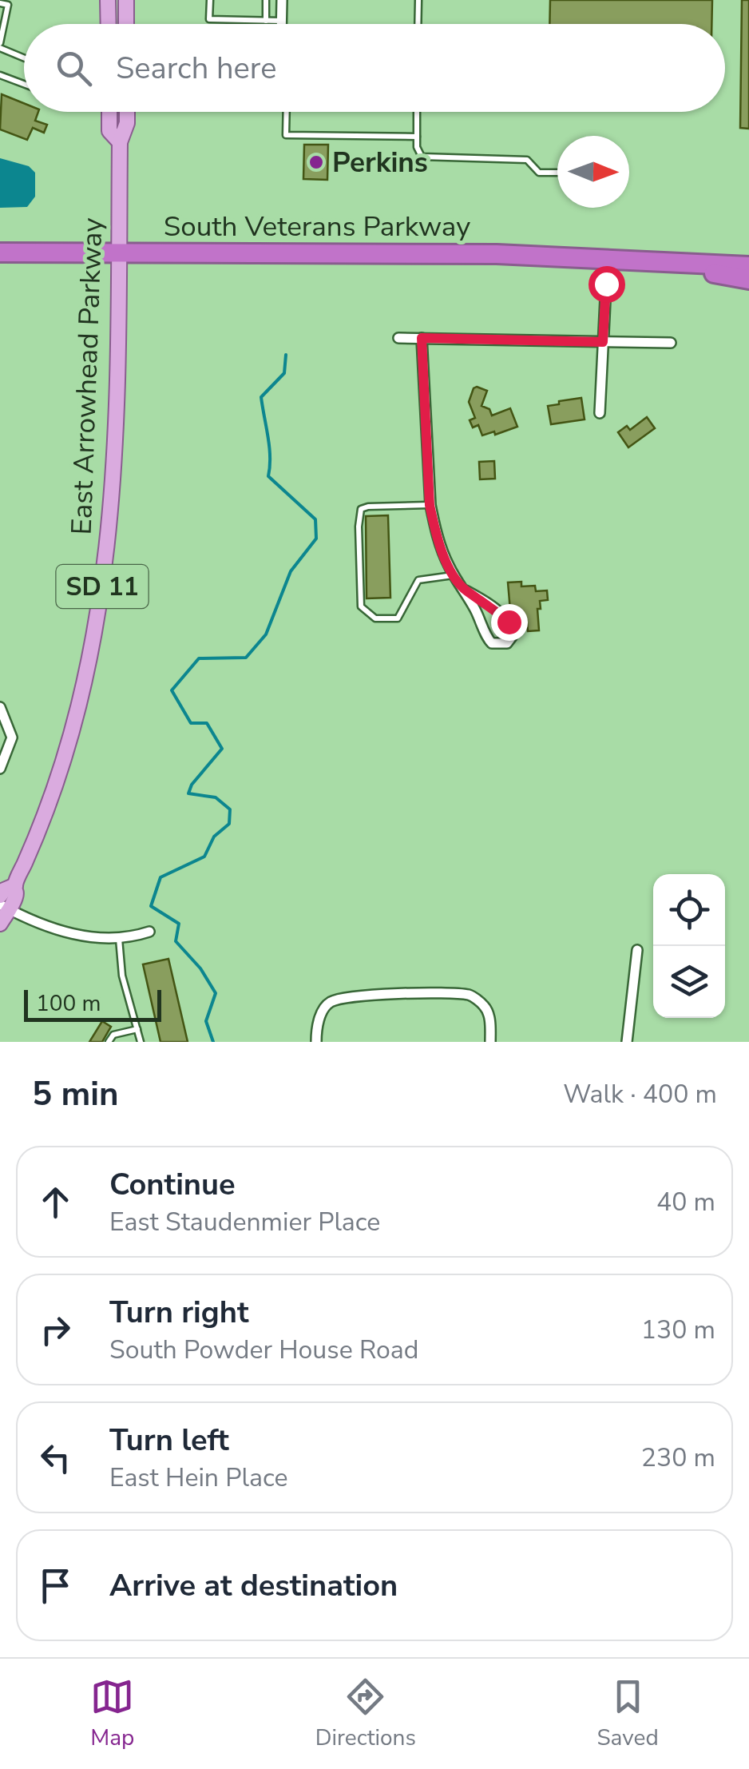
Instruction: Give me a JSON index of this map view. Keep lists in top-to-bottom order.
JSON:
{
  "streets": {
    "highway": ["South Veterans Parkway"],
    "main road": ["East Arrowhead Parkway", "SD 11"]
  },
  "crossings": [
    ["South Veterans Parkway", "East Arrowhead Parkway"]
  ],
  "places": ["Perkins"],
  "scale_bar": "100 m",
  "north": "right",
  "page": {
    "search": "Search here",
    "scale": "100 m",
    "heading": ["5 min", "Walk · 400 m"],
    "list": [
      ["Continue", "East Staudenmier Place", "40 m"],
      ["Turn right", "South Powder House Road", "130 m"],
      ["Turn left", "East Hein Place", "230 m"],
      "Arrive at destination"
    ],
    "nav": ["Map", "Directions", "Saved"]
  }
}
